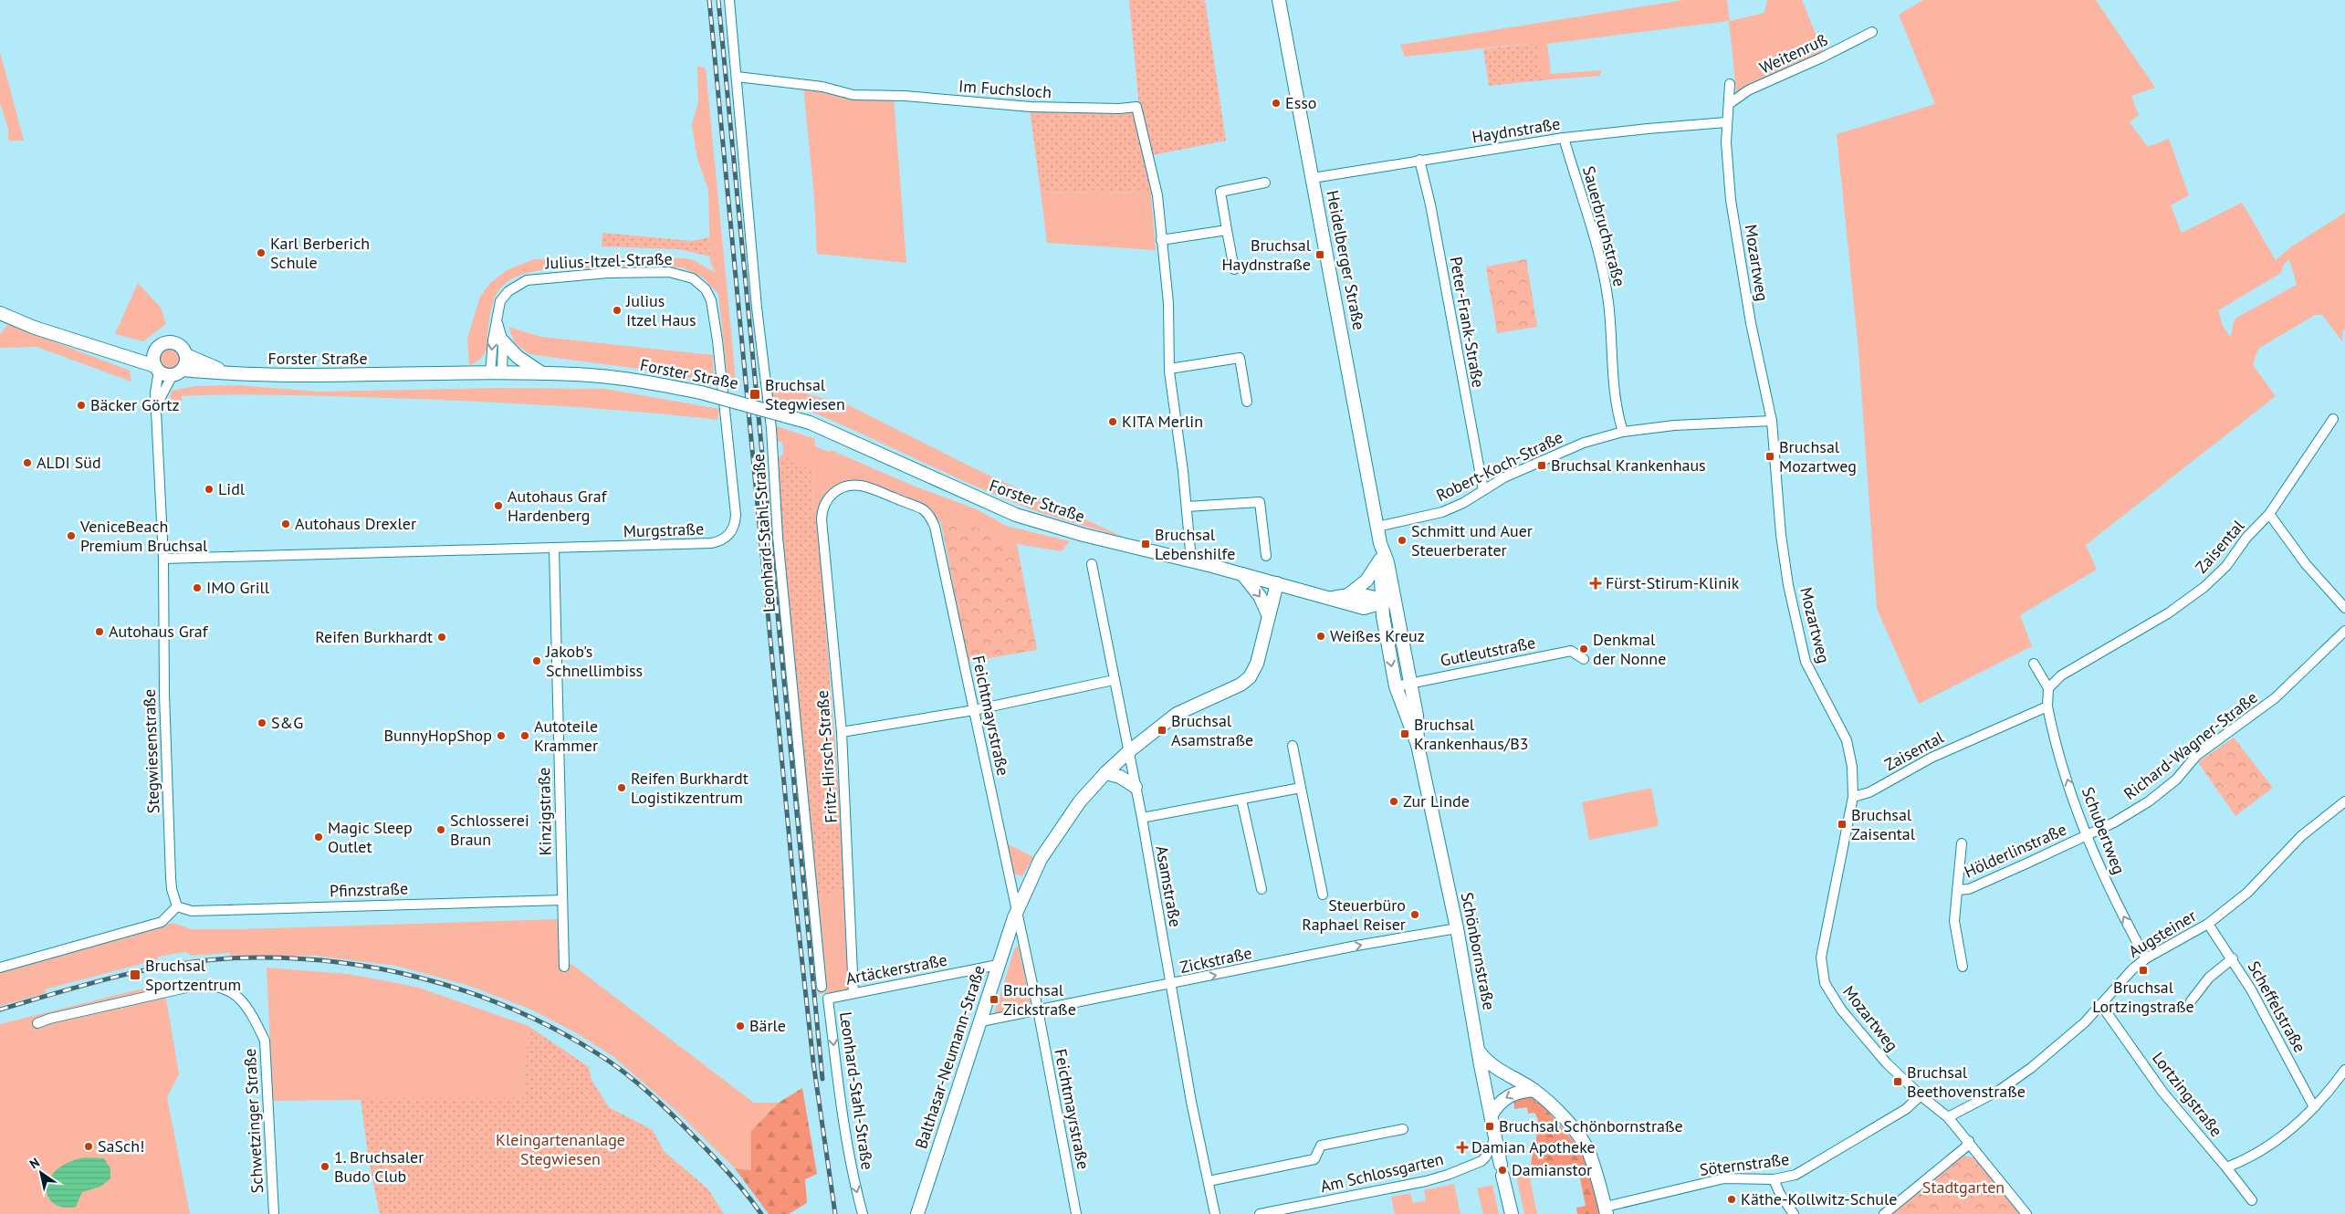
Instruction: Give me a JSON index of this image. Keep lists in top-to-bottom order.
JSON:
{
  "streets": {
    "street": [
      "Weitenruß",
      "Im Fuchsloch",
      "Haydnstraße",
      "Sauerbruchstraße",
      "Heidelberger Straße",
      "Julius-Itzel-Straße",
      "Mozartweg",
      "Peter-Frank-Straße",
      "Forster Straße",
      "Robert-Koch-Straße",
      "Murgstraße",
      "Leonhard-Stahl-Straße",
      "Zaisental",
      "Gutleutstraße",
      "Feichtmayrstraße",
      "Richard-Wagner-Straße",
      "Stegwiesenstraße",
      "Fritz-Hirsch-Straße",
      "Kinzigstraße",
      "Schubertweg",
      "Hölderlinstraße",
      "Asamstraße",
      "Pfinzstraße",
      "Augsteiner",
      "Schönbornstraße",
      "Zickstraße",
      "Artäckerstraße",
      "Scheffelstraße",
      "Balthasar-Neumann-Straße",
      "Lortzingstraße",
      "Schwetzinger Straße",
      "Söternstraße",
      "Am Schlossgarten"
    ]
  },
  "crossings": [
    ["Weitenruß", "Mozartweg"],
    ["Im Fuchsloch", "Forster Straße"],
    ["Im Fuchsloch", "Leonhard-Stahl-Straße"],
    ["Haydnstraße", "Sauerbruchstraße"],
    ["Haydnstraße", "Heidelberger Straße"],
    ["Haydnstraße", "Mozartweg"],
    ["Haydnstraße", "Peter-Frank-Straße"],
    ["Sauerbruchstraße", "Robert-Koch-Straße"],
    ["Heidelberger Straße", "Robert-Koch-Straße"],
    ["Julius-Itzel-Straße", "Forster Straße"],
    ["Julius-Itzel-Straße", "Murgstraße"],
    ["Mozartweg", "Robert-Koch-Straße"],
    ["Mozartweg", "Zaisental"],
    ["Mozartweg", "Augsteiner"],
    ["Mozartweg", "Söternstraße"],
    ["Peter-Frank-Straße", "Robert-Koch-Straße"],
    ["Forster Straße", "Stegwiesenstraße"],
    ["Forster Straße", "Schönbornstraße"],
    ["Forster Straße", "Balthasar-Neumann-Straße"],
    ["Murgstraße", "Stegwiesenstraße"],
    ["Murgstraße", "Kinzigstraße"],
    ["Leonhard-Stahl-Straße", "Artäckerstraße"],
    ["Zaisental", "Schubertweg"],
    ["Gutleutstraße", "Schönbornstraße"],
    ["Feichtmayrstraße", "Fritz-Hirsch-Straße"],
    ["Feichtmayrstraße", "Zickstraße"],
    ["Feichtmayrstraße", "Balthasar-Neumann-Straße"],
    ["Richard-Wagner-Straße", "Schubertweg"],
    ["Richard-Wagner-Straße", "Hölderlinstraße"],
    ["Stegwiesenstraße", "Pfinzstraße"],
    ["Fritz-Hirsch-Straße", "Artäckerstraße"],
    ["Kinzigstraße", "Pfinzstraße"],
    ["Schubertweg", "Hölderlinstraße"],
    ["Schubertweg", "Augsteiner"],
    ["Asamstraße", "Zickstraße"],
    ["Asamstraße", "Balthasar-Neumann-Straße"],
    ["Augsteiner", "Scheffelstraße"],
    ["Augsteiner", "Lortzingstraße"],
    ["Schönbornstraße", "Zickstraße"],
    ["Schönbornstraße", "Am Schlossgarten"],
    ["Zickstraße", "Balthasar-Neumann-Straße"],
    ["Artäckerstraße", "Balthasar-Neumann-Straße"]
  ],
  "one_way": ["Schubertweg", "Zickstraße"],
  "parks": ["Kleingartenanlage Stegwiesen", "Stadtgarten"],
  "places": {
    "other": [
      "Esso",
      "Karl Berberich Schule",
      "Julius Itzel Haus",
      "Bäcker Görtz",
      "KITA Merlin",
      "ALDI Süd",
      "Lidl",
      "Autohaus Graf Hardenberg",
      "Autohaus Drexler",
      "VeniceBeach Premium Bruchsal",
      "Schmitt und Auer Steuerberater",
      "IMO Grill",
      "Autohaus Graf",
      "Weißes Kreuz",
      "Reifen Burkhardt",
      "Denkmal der Nonne",
      "Jakob's Schnellimbiss",
      "S&G",
      "BunnyHopShop",
      "Autoteile Krammer",
      "Reifen Burkhardt Logistikzentrum",
      "Zur Linde",
      "Schlosserei Braun",
      "Magic Sleep Outlet",
      "Steuerbüro Raphael Reiser",
      "Bärle",
      "SaSch!",
      "1. Bruchsaler Budo Club",
      "Damianstor",
      "Käthe-Kollwitz-Schule"
    ],
    "transit": [
      "Bruchsal Haydnstraße",
      "Bruchsal Stegwiesen",
      "Bruchsal Mozartweg",
      "Bruchsal Krankenhaus",
      "Bruchsal Lebenshilfe",
      "Bruchsal Asamstraße",
      "Bruchsal Krankenhaus/B3",
      "Bruchsal Zaisental",
      "Bruchsal Lortzingstraße",
      "Bruchsal Sportzentrum",
      "Bruchsal Zickstraße",
      "Bruchsal Beethovenstraße",
      "Bruchsal Schönbornstraße"
    ],
    "health": ["Fürst-Stirum-Klinik", "Damian Apotheke"]
  },
  "north": "top left"
}
